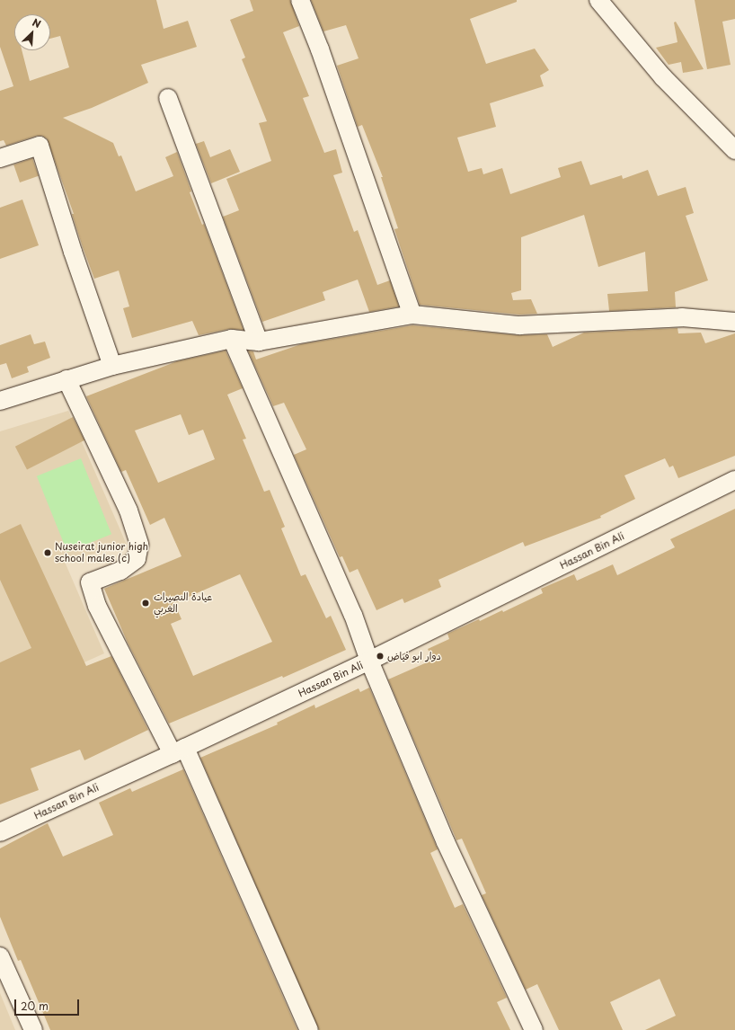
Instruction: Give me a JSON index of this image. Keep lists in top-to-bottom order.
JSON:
{
  "streets": {
    "street": ["Hassan Bin Ali"]
  },
  "places": ["Nuseirat junior high school males (c)", "عيادة النصيرات الغربي", "دوار ابو فياض"],
  "scale_bar": "20 m",
  "north": "top right"
}
